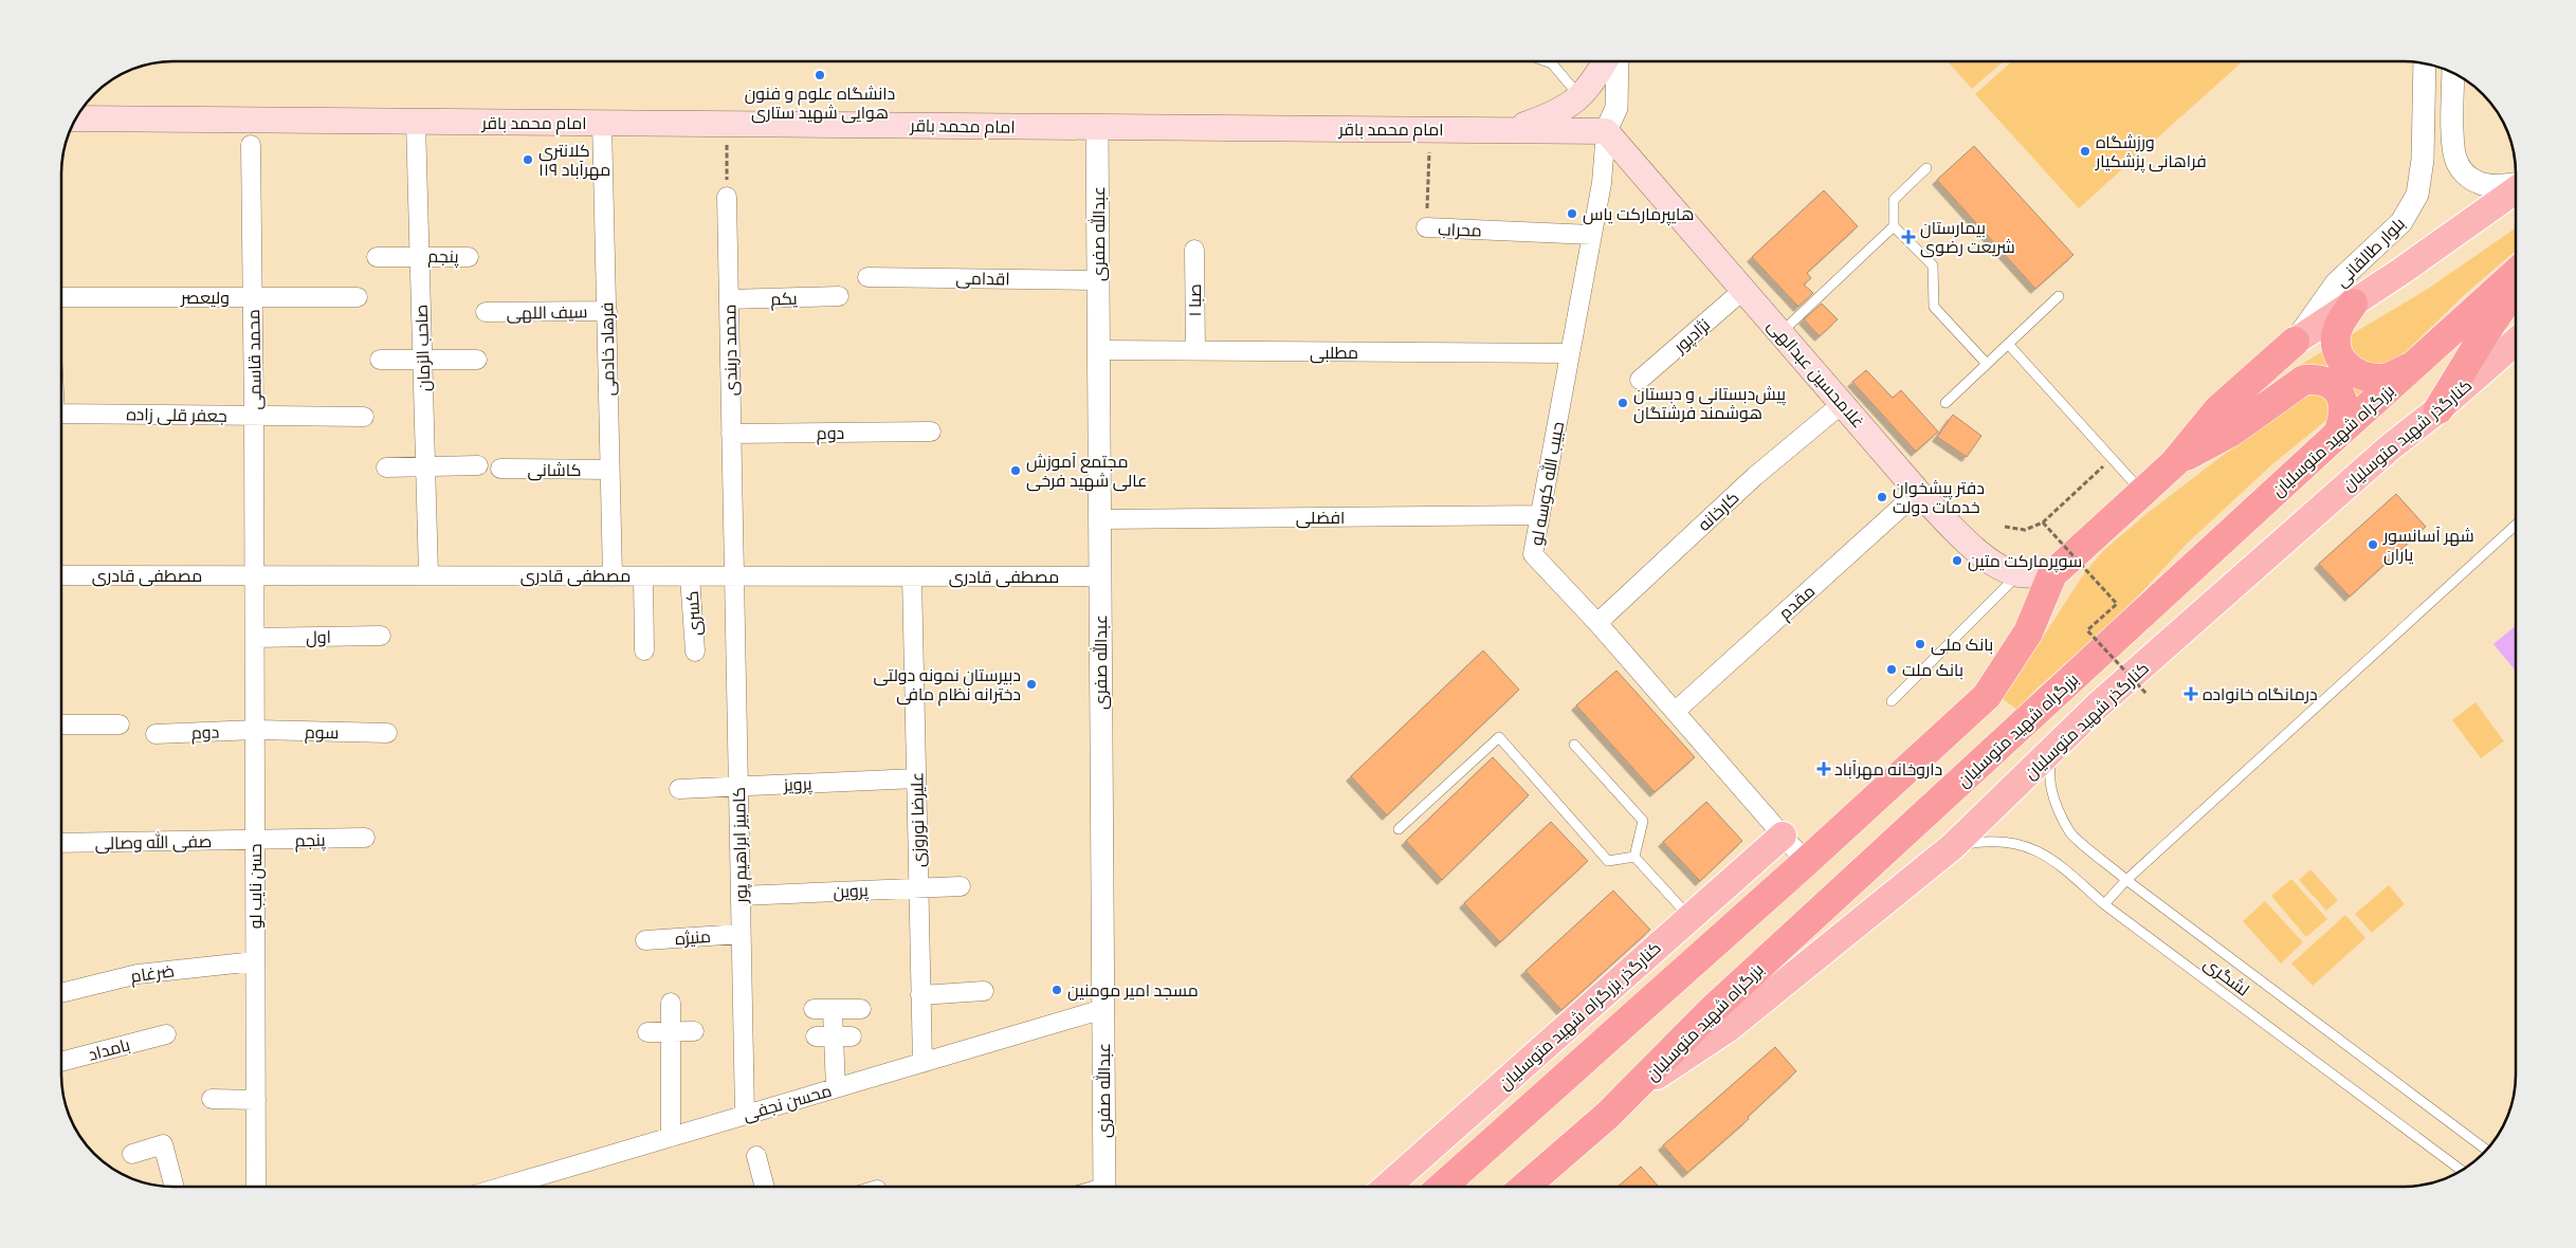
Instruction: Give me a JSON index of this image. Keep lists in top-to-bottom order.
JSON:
{
  "streets": {
    "highway": ["بزرگراه شهید متوسلیان"],
    "main road": [
      "امام محمد باقر",
      "غلامحسین عبدالهی",
      "کنارگذر شهید متوسلیان",
      "کنارگذر بزرگراه شهید متوسلیان"
    ],
    "street": [
      "محراب",
      "عبدالله صفری",
      "بلوار طالقانی",
      "پنجم",
      "اقدامی",
      "ولیعصر",
      "یکم",
      "صبا ۱",
      "سیف اللهی",
      "نژادپور",
      "صاحب الزمان",
      "فرهاد خادمی",
      "محمد دربندی",
      "مطلبی",
      "محمد قاسمی",
      "جعفر قلی زاده",
      "دوم",
      "کاشانی",
      "حبیب الله کوسه لو",
      "کارخانه",
      "افضلی",
      "مصطفی قادری",
      "مقدم",
      "کسری",
      "اول",
      "سوم",
      "پرویز",
      "علیرضا نوروزی",
      "صفی الله وصالی",
      "کامبیز ابراهیم پور",
      "حسن نایب لو",
      "پروین",
      "منیژه",
      "ضرغام",
      "بامداد",
      "محسن نجفی"
    ],
    "lane": ["لشگری"]
  },
  "crossings": [
    ["امام محمد باقر", "محراب"],
    ["امام محمد باقر", "عبدالله صفری"],
    ["امام محمد باقر", "صاحب الزمان"],
    ["امام محمد باقر", "فرهاد خادمی"],
    ["امام محمد باقر", "غلامحسین عبدالهی"],
    ["امام محمد باقر", "حبیب الله کوسه لو"],
    ["محراب", "حبیب الله کوسه لو"],
    ["عبدالله صفری", "اقدامی"],
    ["عبدالله صفری", "مطلبی"],
    ["عبدالله صفری", "افضلی"],
    ["عبدالله صفری", "مصطفی قادری"],
    ["عبدالله صفری", "محسن نجفی"],
    ["پنجم", "صاحب الزمان"],
    ["پنجم", "صفی الله وصالی"],
    ["پنجم", "حسن نایب لو"],
    ["ولیعصر", "محمد قاسمی"],
    ["یکم", "محمد دربندی"],
    ["صبا ۱", "مطلبی"],
    ["سیف اللهی", "فرهاد خادمی"],
    ["نژادپور", "غلامحسین عبدالهی"],
    ["صاحب الزمان", "مصطفی قادری"],
    ["فرهاد خادمی", "کاشانی"],
    ["فرهاد خادمی", "مصطفی قادری"],
    ["محمد دربندی", "دوم"],
    ["محمد دربندی", "مصطفی قادری"],
    ["محمد دربندی", "کامبیز ابراهیم پور"],
    ["مطلبی", "حبیب الله کوسه لو"],
    ["محمد قاسمی", "جعفر قلی زاده"],
    ["محمد قاسمی", "مصطفی قادری"],
    ["محمد قاسمی", "حسن نایب لو"],
    ["غلامحسین عبدالهی", "حبیب الله کوسه لو"],
    ["غلامحسین عبدالهی", "کارخانه"],
    ["غلامحسین عبدالهی", "مقدم"],
    ["دوم", "سوم"],
    ["دوم", "حسن نایب لو"],
    ["کنارگذر شهید متوسلیان", "بزرگراه شهید متوسلیان"],
    ["کنارگذر شهید متوسلیان", "لشگری"],
    ["حبیب الله کوسه لو", "کارخانه"],
    ["حبیب الله کوسه لو", "افضلی"],
    ["حبیب الله کوسه لو", "مقدم"],
    ["حبیب الله کوسه لو", "کنارگذر بزرگراه شهید متوسلیان"],
    ["مصطفی قادری", "کسری"],
    ["مصطفی قادری", "علیرضا نوروزی"],
    ["مصطفی قادری", "کامبیز ابراهیم پور"],
    ["مصطفی قادری", "حسن نایب لو"],
    ["اول", "حسن نایب لو"],
    ["سوم", "حسن نایب لو"],
    ["پرویز", "علیرضا نوروزی"],
    ["پرویز", "کامبیز ابراهیم پور"],
    ["علیرضا نوروزی", "پروین"],
    ["علیرضا نوروزی", "محسن نجفی"],
    ["صفی الله وصالی", "حسن نایب لو"],
    ["کامبیز ابراهیم پور", "پروین"],
    ["کامبیز ابراهیم پور", "منیژه"],
    ["کامبیز ابراهیم پور", "محسن نجفی"],
    ["حسن نایب لو", "ضرغام"]
  ],
  "places": {
    "other": [
      "دانشگاه علوم و فنون هوایی شهید ستاری",
      "ورزشگاه فراهانی پزشکیار",
      "کلانتری ۱۱۹ مهرآباد",
      "هایپرمارکت یاس",
      "پیش‌دبستانی و دبستان هوشمند فرشتگان",
      "مجتمع آموزش عالی شهید فرخی",
      "دفتر پیشخوان خدمات دولت",
      "شهر آسانسور یاران",
      "سوپرمارکت متین",
      "بانک ملی",
      "بانک ملت",
      "دبیرستان نمونه دولتی دخترانه نظام مافی",
      "مسجد امیر مومنین"
    ],
    "health": ["بیمارستان شریعت رضوی", "درمانگاه خانواده", "داروخانه مهرآباد"]
  }
}
